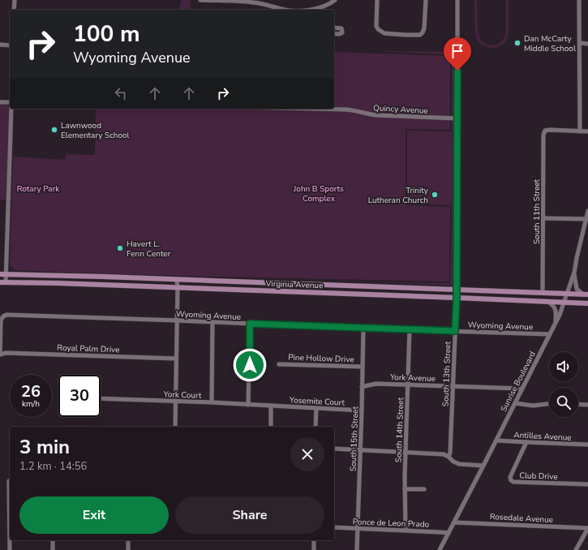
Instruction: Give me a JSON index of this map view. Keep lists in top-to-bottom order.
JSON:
{
  "streets": {
    "main road": ["Virginia Avenue"],
    "street": [
      "Quincy Avenue",
      "South 11th Street",
      "Wyoming Avenue",
      "Royal Palm Drive",
      "Pine Hollow Drive",
      "South 13th Street",
      "York Avenue",
      "Sunrise Boulevard",
      "York Court",
      "Yosemite Court",
      "South 14th Street",
      "Antilles Avenue",
      "South 15th Street",
      "Club Drive",
      "Rosedale Avenue",
      "Ponce de Leon Prado"
    ]
  },
  "crossings": [
    ["Quincy Avenue", "South 13th Street"],
    ["South 11th Street", "Virginia Avenue"],
    ["Virginia Avenue", "South 13th Street"],
    ["Virginia Avenue", "Sunrise Boulevard"],
    ["Wyoming Avenue", "Royal Palm Drive"],
    ["Wyoming Avenue", "South 13th Street"],
    ["Wyoming Avenue", "Sunrise Boulevard"],
    ["Wyoming Avenue", "South 14th Street"],
    ["Wyoming Avenue", "South 15th Street"],
    ["Pine Hollow Drive", "South 15th Street"],
    ["South 13th Street", "York Avenue"],
    ["York Avenue", "Sunrise Boulevard"],
    ["York Avenue", "South 14th Street"],
    ["York Avenue", "South 15th Street"],
    ["Sunrise Boulevard", "Antilles Avenue"],
    ["Sunrise Boulevard", "Rosedale Avenue"],
    ["Sunrise Boulevard", "Ponce de Leon Prado"],
    ["York Court", "Yosemite Court"],
    ["Yosemite Court", "South 15th Street"],
    ["South 14th Street", "Ponce de Leon Prado"],
    ["Antilles Avenue", "Club Drive"],
    ["South 15th Street", "Ponce de Leon Prado"]
  ],
  "parks": ["Rotary Park", "John B Sports Complex"],
  "places": [
    "Dan McCarty Middle School",
    "Lawnwood Elementary School",
    "Trinity Lutheran Church",
    "Havert L. Fenn Center"
  ],
  "page": {
    "turn": ["100 m", "Wyoming Avenue"],
    "speed": "26 km/h",
    "limit": "30",
    "heading": ["3 min", "1.2 km · 14:56"],
    "buttons": ["Exit", "Share"]
  }
}
